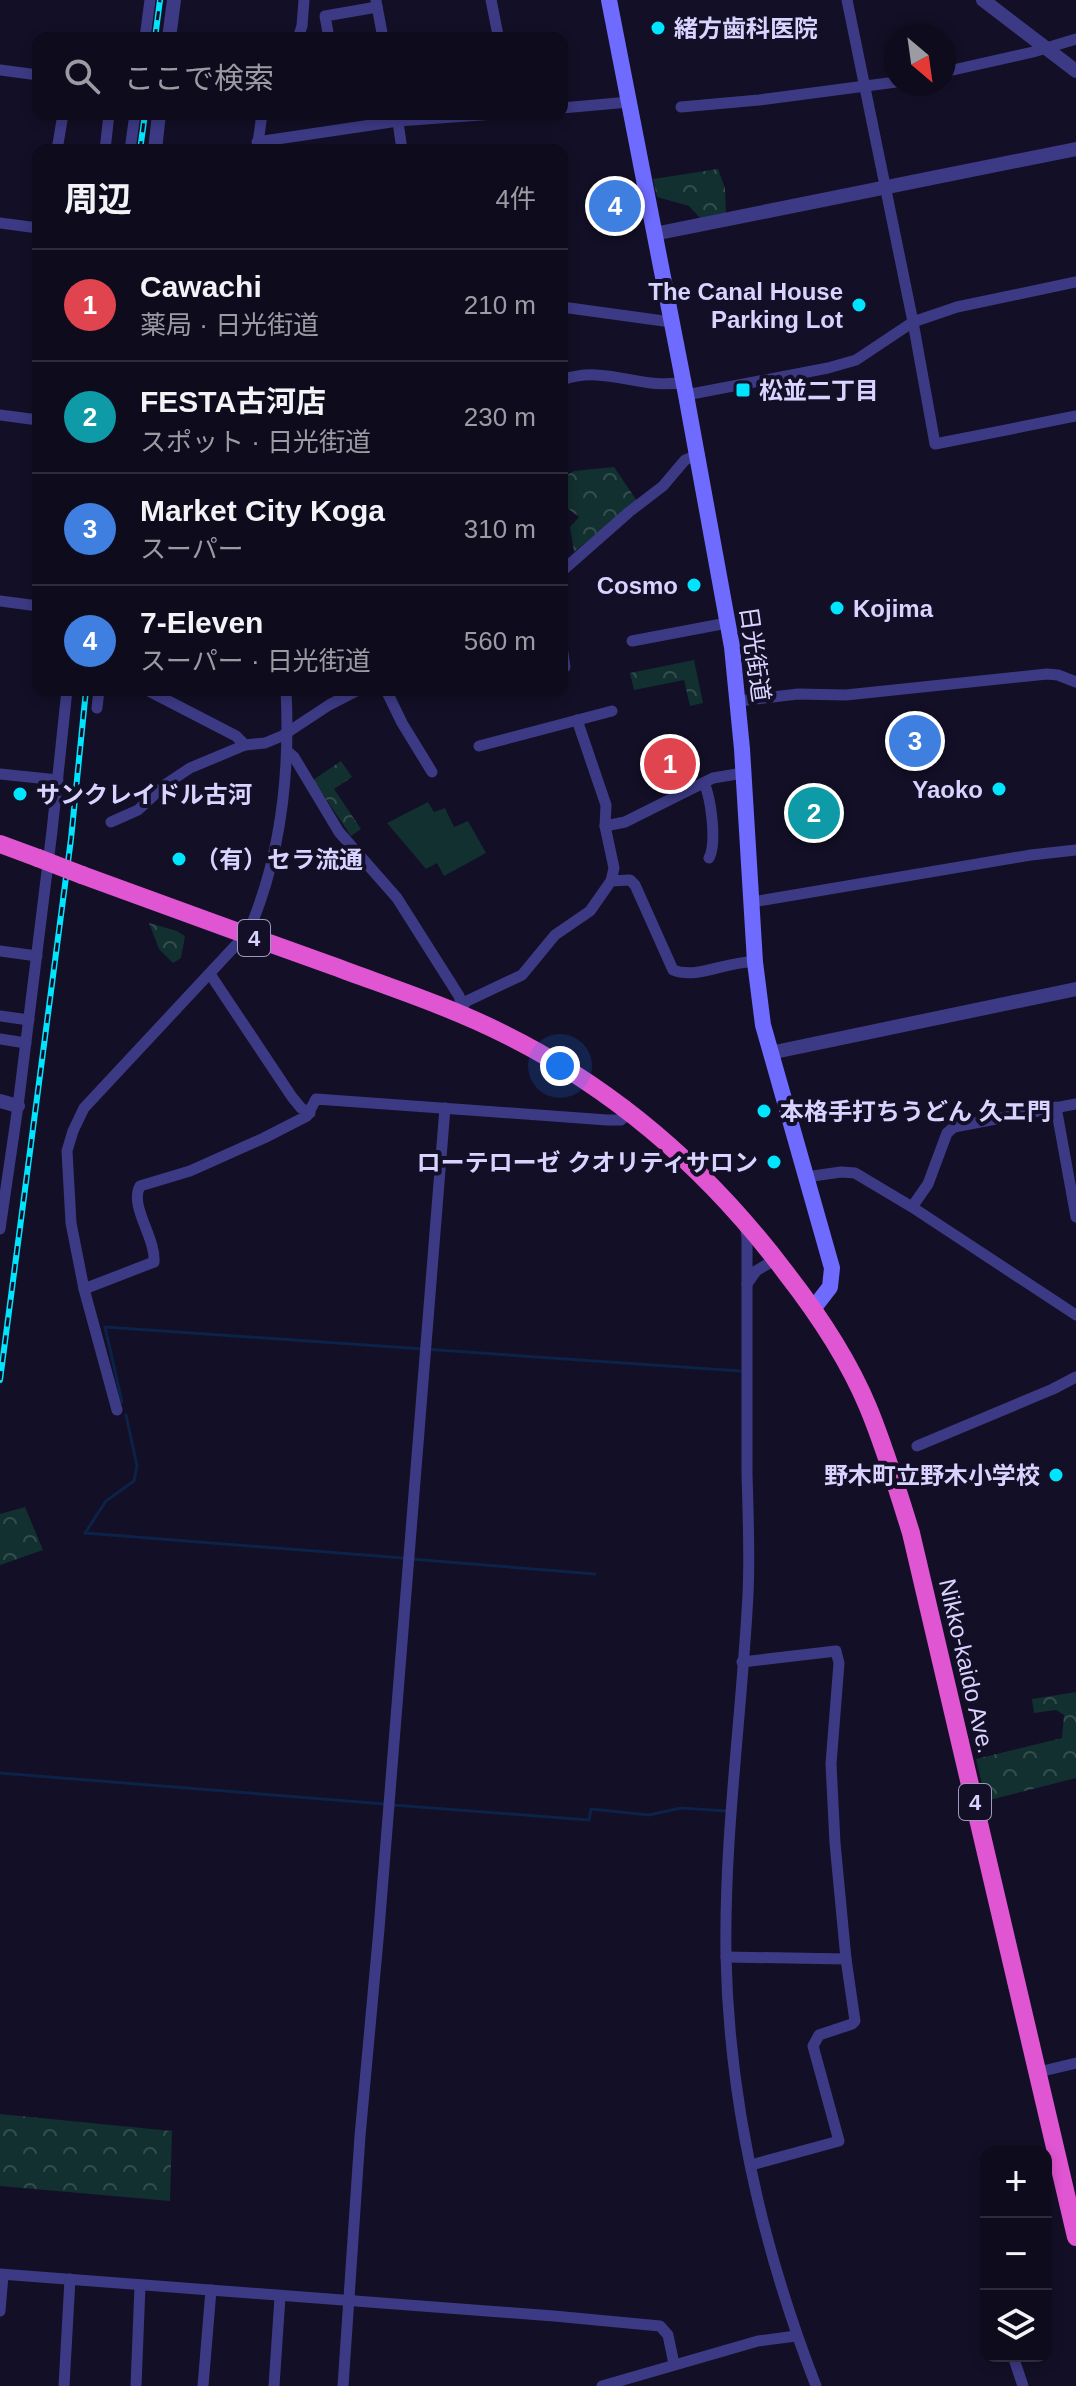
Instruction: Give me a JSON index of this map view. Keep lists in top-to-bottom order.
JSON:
{
  "streets": {
    "highway": ["4", "Nikko-kaido Ave."],
    "main road": ["日光街道"]
  },
  "crossings": [
    ["日光街道", "4"],
    ["日光街道", "Nikko-kaido Ave."],
    ["4", "Nikko-kaido Ave."]
  ],
  "places": {
    "other": [
      "緒方歯科医院",
      "The Canal House Parking Lot",
      "Cosmo",
      "Kojima",
      "Yaoko",
      "サンクレイドル古河",
      "（有）セラ流通",
      "本格手打ちうどん 久エ門",
      "ローテローゼ クオリティサロン",
      "野木町立野木小学校"
    ],
    "transit": ["松並二丁目"]
  },
  "north": "bottom right",
  "page": {
    "search": "ここで検索",
    "heading": ["周辺", "4件"],
    "pins": [
      "4",
      "3",
      "1",
      "2"
    ],
    "list": [
      {
        "mark": "1",
        "name": "Cawachi",
        "note": "薬局 · 日光街道",
        "value": "210 m"
      },
      {
        "mark": "2",
        "name": "FESTA古河店",
        "note": "スポット · 日光街道",
        "value": "230 m"
      },
      {
        "mark": "3",
        "name": "Market City Koga",
        "note": "スーパー",
        "value": "310 m"
      },
      {
        "mark": "4",
        "name": "7-Eleven",
        "note": "スーパー · 日光街道",
        "value": "560 m"
      }
    ],
    "map_buttons": ["+", "−"]
  }
}
